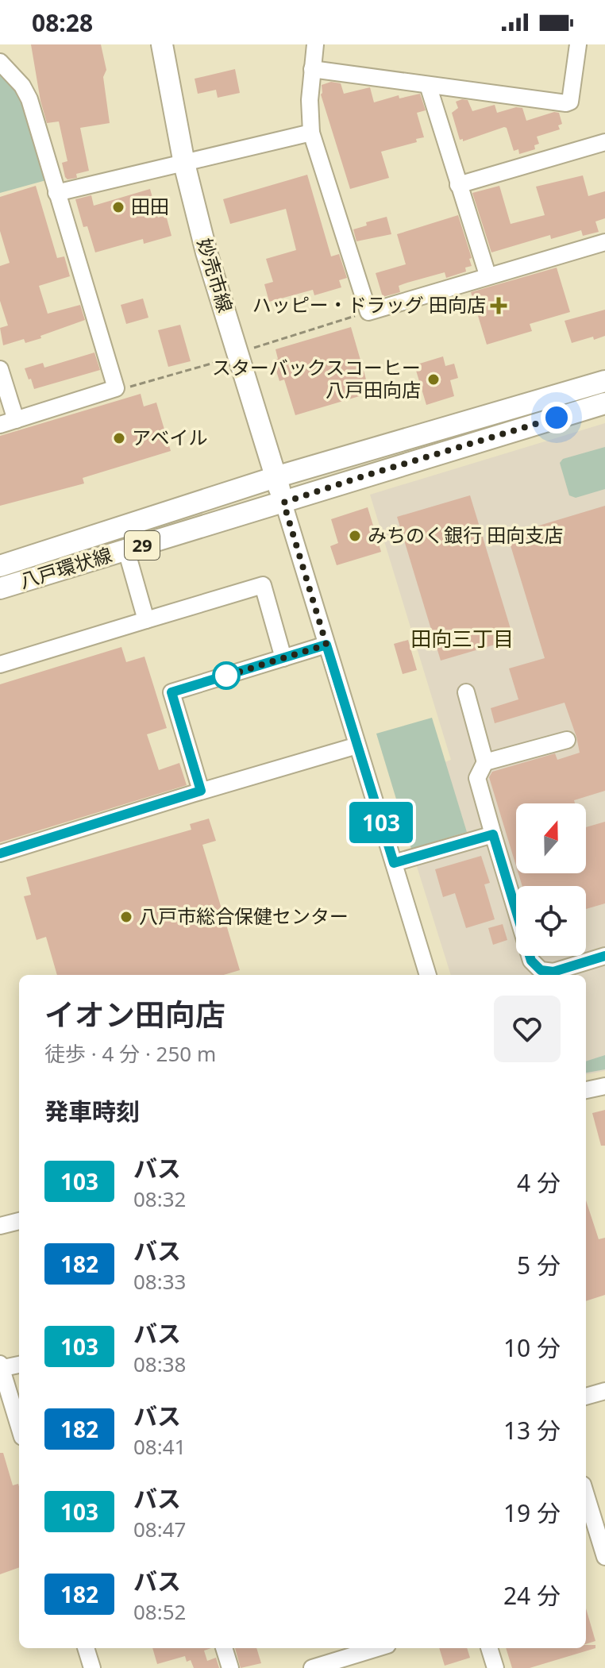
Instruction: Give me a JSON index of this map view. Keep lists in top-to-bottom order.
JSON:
{
  "streets": {
    "main road": ["妙売市線", "29", "八戸環状線"]
  },
  "crossings": [
    ["妙売市線", "八戸環状線"]
  ],
  "districts": ["田向三丁目"],
  "places": {
    "other": [
      "田田",
      "スターバックスコーヒー 八戸田向店",
      "アベイル",
      "みちのく銀行 田向支店",
      "八戸市総合保健センター"
    ],
    "health": ["ハッピー・ドラッグ 田向店"]
  },
  "lines": ["bus line 103"],
  "north": "top",
  "page": {
    "status": "08:28",
    "on_map": "103",
    "heading": [
      ["イオン田向店", "徒歩 · 4 分 · 250 m"],
      "発車時刻"
    ],
    "list": [
      {
        "mark": "103",
        "name": "バス",
        "note": "08:32",
        "value": "4 分"
      },
      {
        "mark": "182",
        "name": "バス",
        "note": "08:33",
        "value": "5 分"
      },
      {
        "mark": "103",
        "name": "バス",
        "note": "08:38",
        "value": "10 分"
      },
      {
        "mark": "182",
        "name": "バス",
        "note": "08:41",
        "value": "13 分"
      },
      {
        "mark": "103",
        "name": "バス",
        "note": "08:47",
        "value": "19 分"
      },
      {
        "mark": "182",
        "name": "バス",
        "note": "08:52",
        "value": "24 分"
      }
    ]
  }
}
